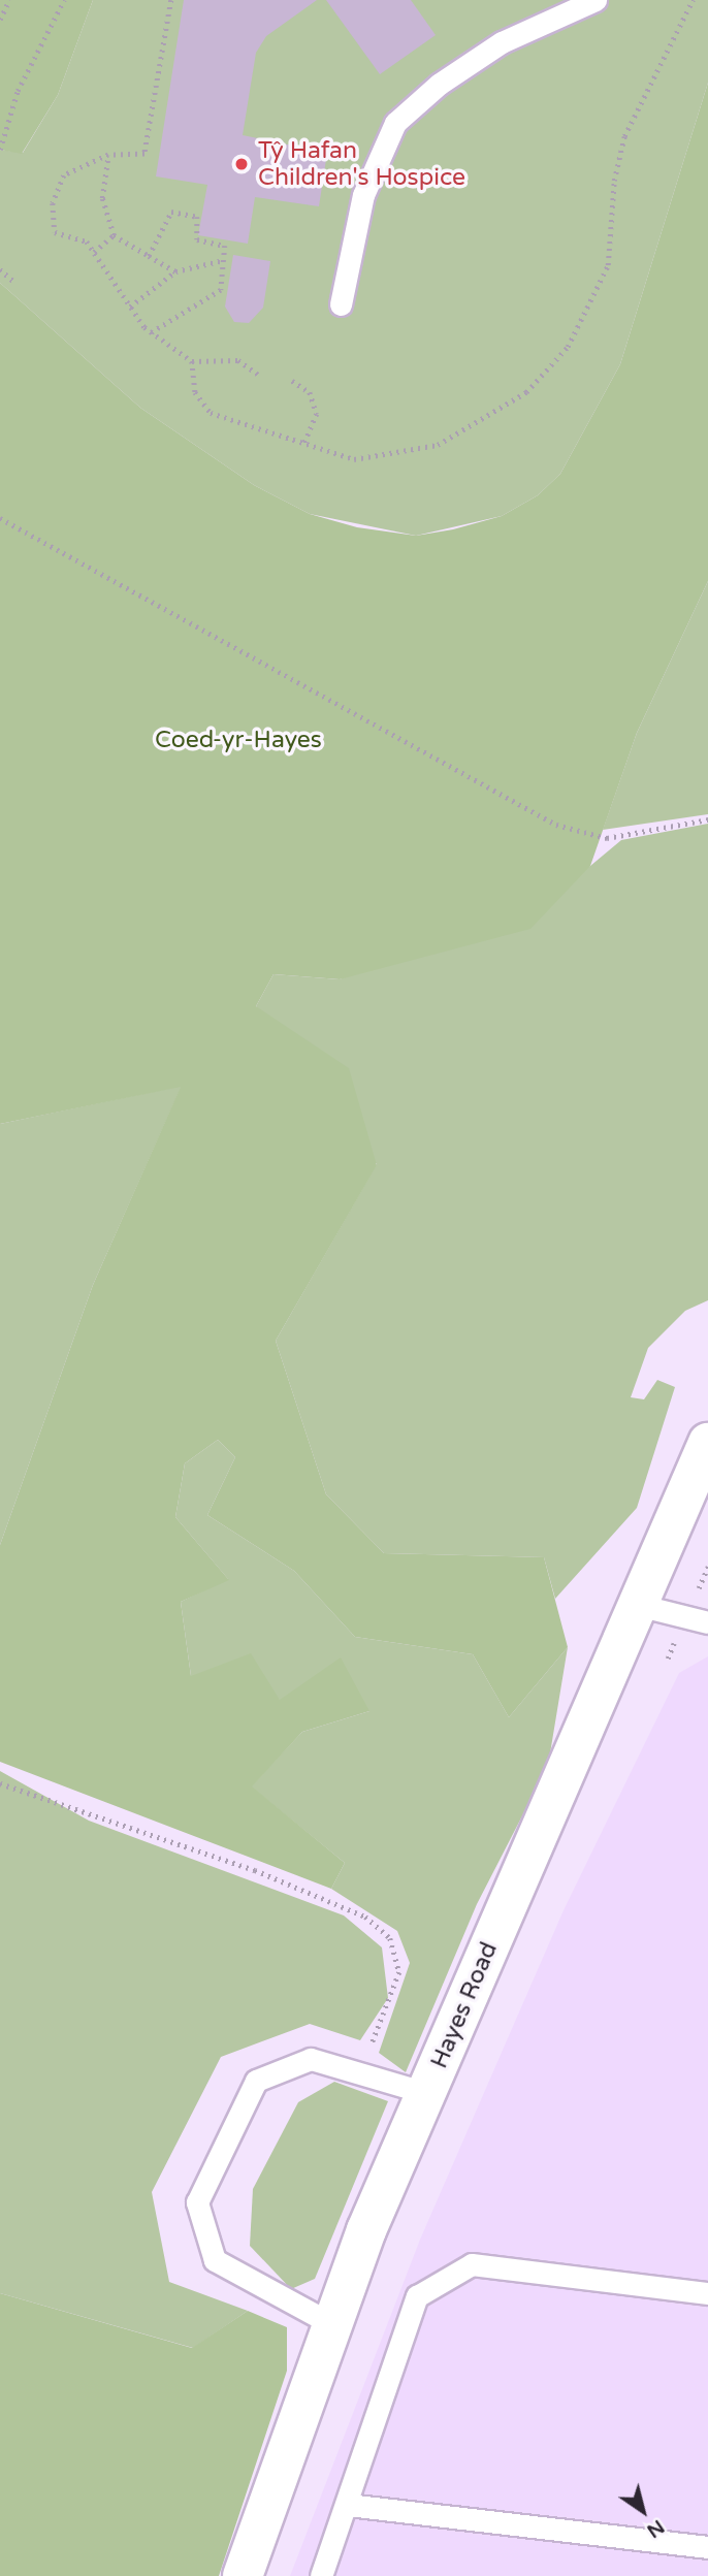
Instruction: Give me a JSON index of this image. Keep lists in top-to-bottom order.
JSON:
{
  "streets": {
    "street": ["Hayes Road"]
  },
  "parks": ["Coed-yr-Hayes"],
  "places": ["Tŷ Hafan Children's Hospice"],
  "north": "bottom right"
}
